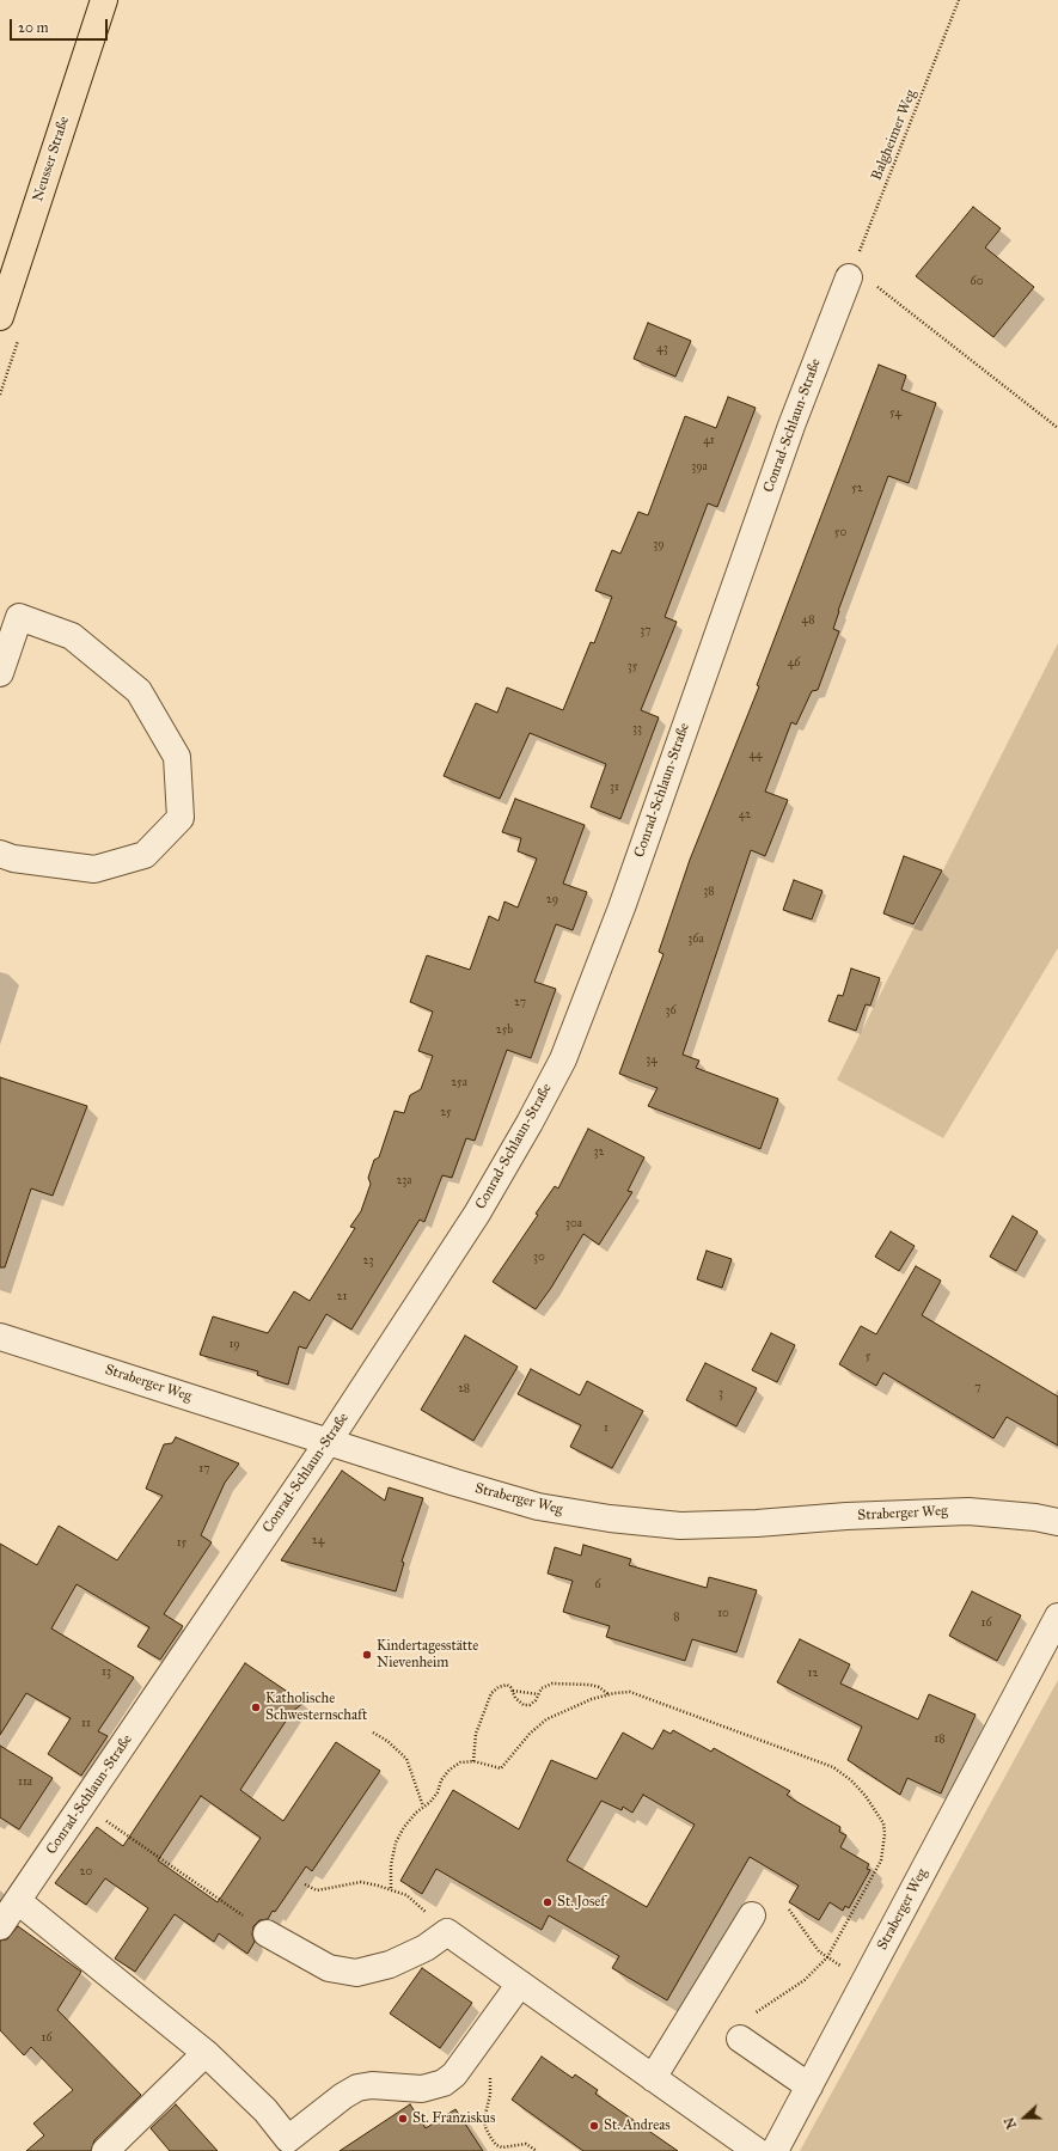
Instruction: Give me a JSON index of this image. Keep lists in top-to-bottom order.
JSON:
{
  "streets": {
    "main road": ["Neusser Straße"],
    "street": ["Conrad-Schlaun-Straße", "Straberger Weg"],
    "path": ["Balgheimer Weg"]
  },
  "crossings": [
    ["Balgheimer Weg", "Conrad-Schlaun-Straße"],
    ["Conrad-Schlaun-Straße", "Straberger Weg"]
  ],
  "places": [
    "Kindertagesstätte Nievenheim",
    "Katholische Schwesternschaft",
    "St. Josef",
    "St. Franziskus",
    "St. Andreas"
  ],
  "house_numbers": [
    "60",
    "43",
    "54",
    "41",
    "39a",
    "52",
    "50",
    "39",
    "48",
    "37",
    "46",
    "35",
    "33",
    "44",
    "31",
    "42",
    "38",
    "29",
    "36a",
    "27",
    "36",
    "25b",
    "34",
    "25a",
    "25",
    "32",
    "23a",
    "30a",
    "30",
    "23",
    "21",
    "19",
    "5",
    "7",
    "28",
    "3",
    "1",
    "17",
    "24",
    "15",
    "6",
    "10",
    "8",
    "16",
    "13",
    "12",
    "11",
    "18",
    "11a",
    "20",
    "16"
  ],
  "scale_bar": "20 m",
  "north": "left"
}
